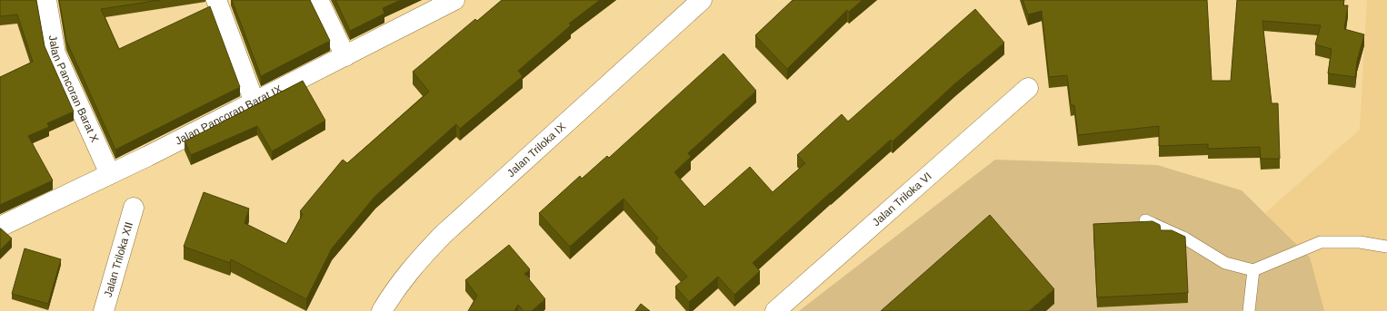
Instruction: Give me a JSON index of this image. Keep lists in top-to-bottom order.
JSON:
{
  "streets": {
    "street": [
      "Jalan Pancoran Barat X",
      "Jalan Pancoran Barat IX",
      "Jalan Triloka IX",
      "Jalan Triloka VI",
      "Jalan Triloka XII"
    ]
  },
  "crossings": [
    ["Jalan Pancoran Barat X", "Jalan Pancoran Barat IX"]
  ]
}
